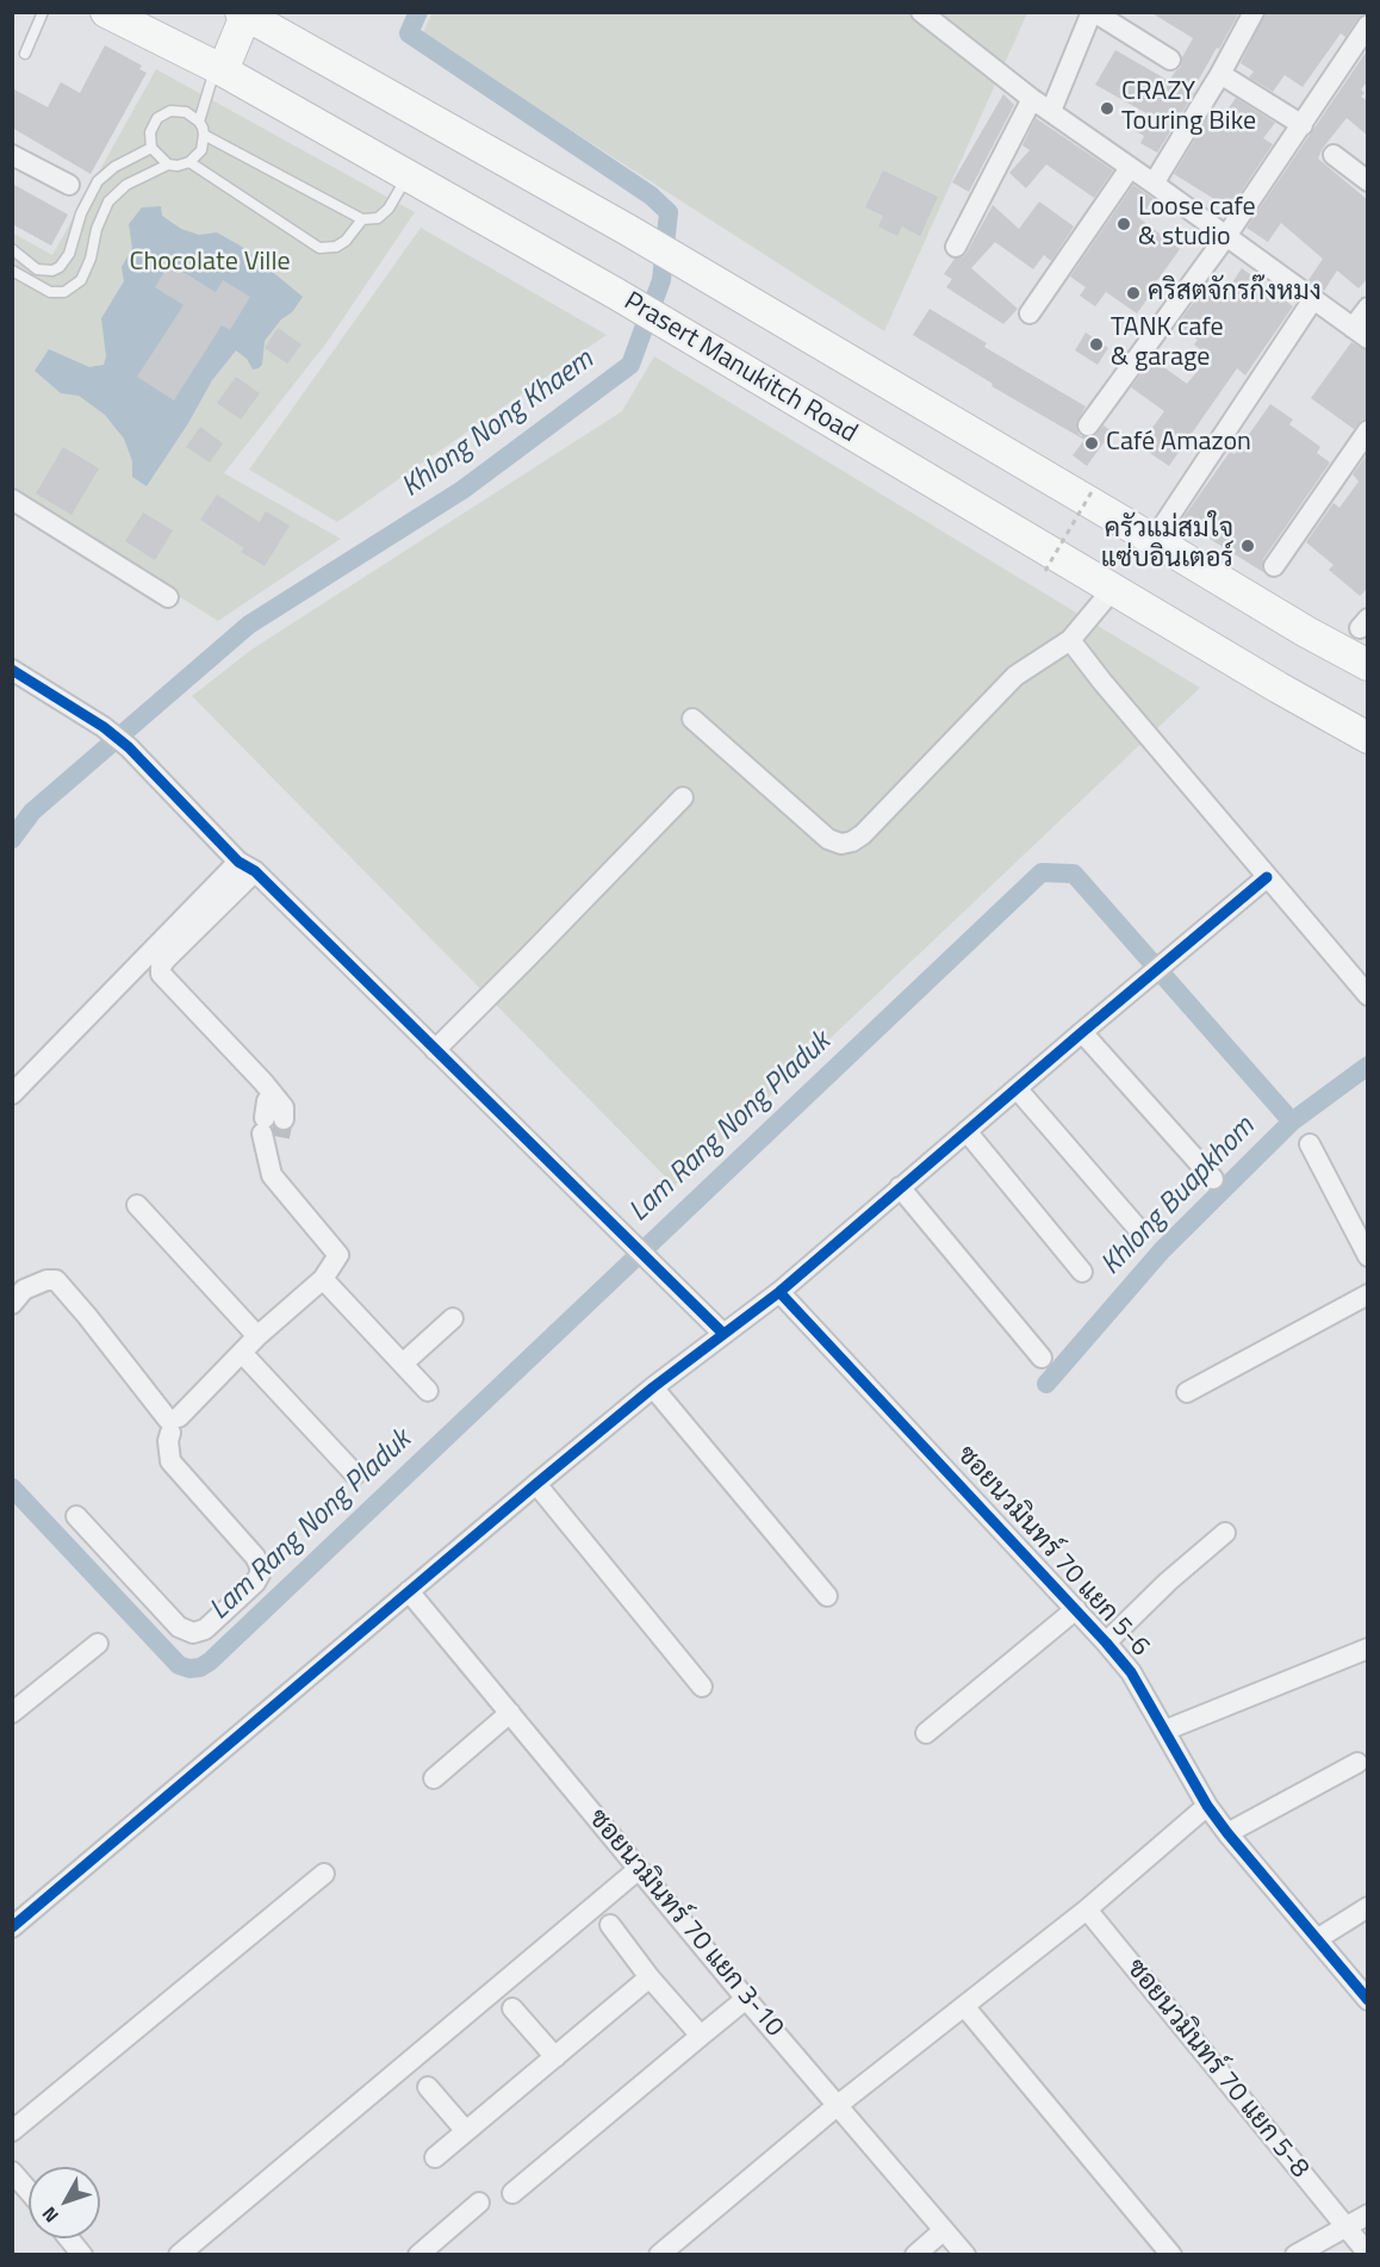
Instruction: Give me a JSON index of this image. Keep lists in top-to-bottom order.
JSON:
{
  "streets": {
    "main road": ["Prasert Manukitch Road"],
    "street": ["ซอยนวมินทร์ 70 แยก 5-6", "ซอยนวมินทร์ 70 แยก 3-10", "ซอยนวมินทร์ 70 แยก 5-8"]
  },
  "water": ["Khlong Nong Khaem", "Lam Rang Nong Pladuk", "Khlong Buapkhom"],
  "parks": ["Chocolate Ville"],
  "places": [
    "CRAZY Touring Bike",
    "Loose cafe & studio",
    "คริสตจักรก๊งหมง",
    "TANK cafe & garage",
    "Café Amazon",
    "ครัวแม่สมใจ แซ่บอินเตอร์"
  ],
  "north": "bottom left"
}
